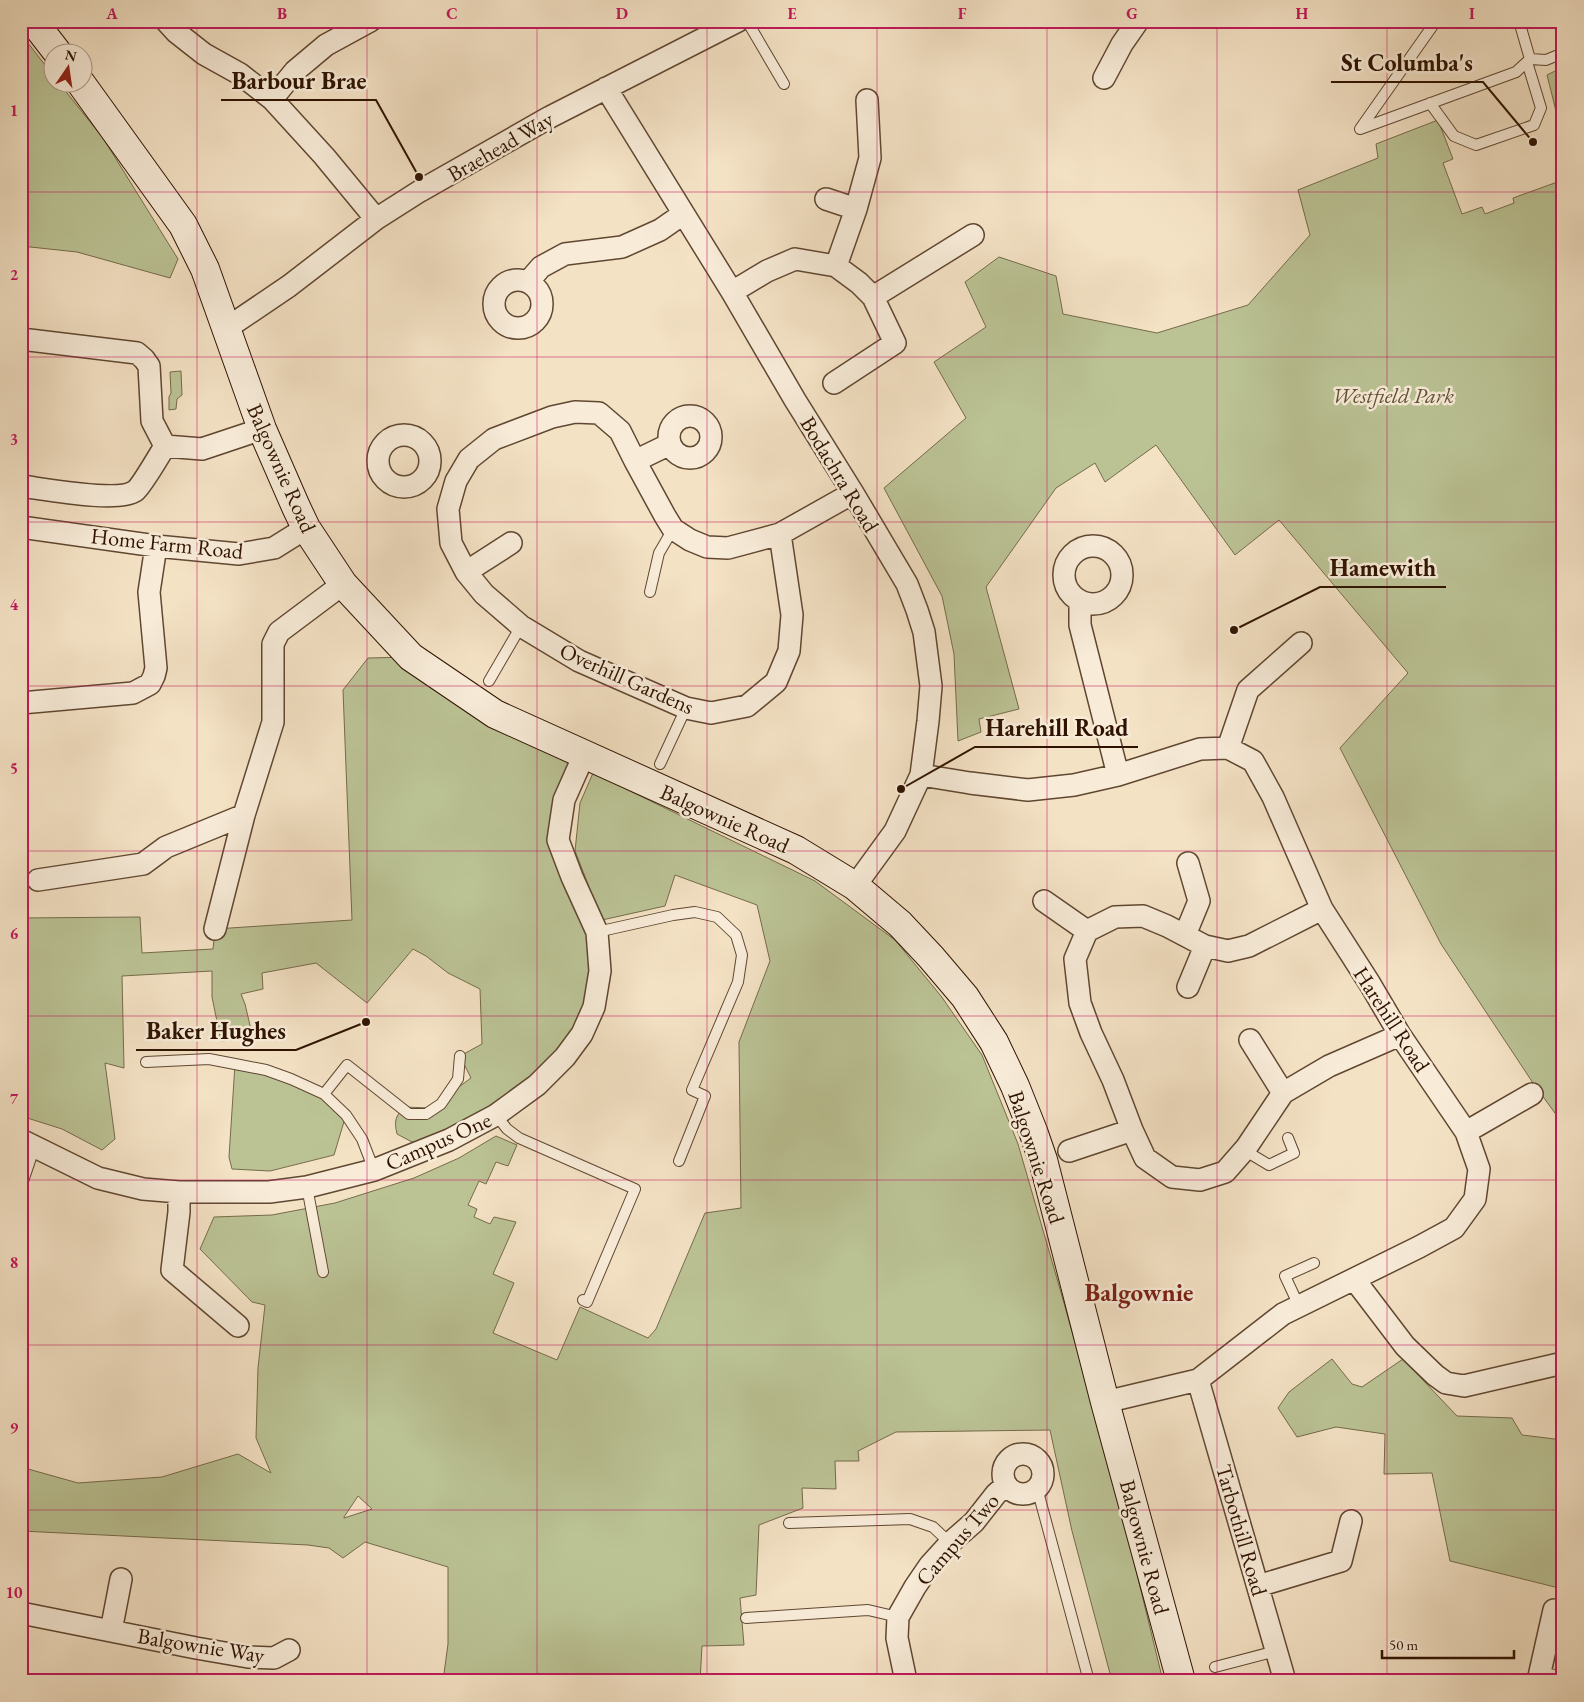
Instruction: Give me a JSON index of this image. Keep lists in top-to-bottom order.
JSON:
{
  "streets": {
    "street": [
      "Braehead Way",
      "Balgownie Road",
      "Bodachra Road",
      "Home Farm Road",
      "Overhill Gardens",
      "Harehill Road",
      "Campus One",
      "Tarbothill Road",
      "Campus Two",
      "Balgownie Way"
    ]
  },
  "crossings": [
    ["Braehead Way", "Balgownie Road"],
    ["Braehead Way", "Bodachra Road"],
    ["Balgownie Road", "Bodachra Road"],
    ["Balgownie Road", "Home Farm Road"],
    ["Balgownie Road", "Harehill Road"],
    ["Balgownie Road", "Campus One"],
    ["Bodachra Road", "Overhill Gardens"],
    ["Bodachra Road", "Harehill Road"],
    ["Harehill Road", "Tarbothill Road"]
  ],
  "districts": ["Balgownie"],
  "parks": ["Westfield Park"],
  "places": [
    "St Columba's",
    "Barbour Brae",
    "Hamewith",
    "Harehill Road",
    "Baker Hughes"
  ],
  "scale_bar": "50 m",
  "north": "top",
  "grid": {
    "columns": [
      "A",
      "B",
      "C",
      "D",
      "E",
      "F",
      "G",
      "H",
      "I"
    ],
    "rows": [
      "1",
      "2",
      "3",
      "4",
      "5",
      "6",
      "7",
      "8",
      "9",
      "10"
    ]
  }
}
